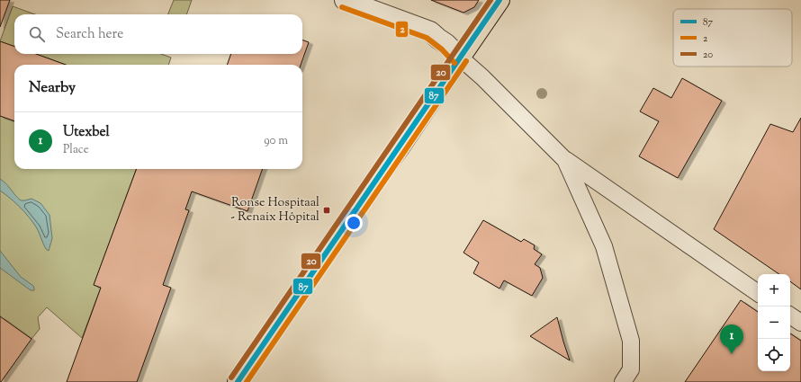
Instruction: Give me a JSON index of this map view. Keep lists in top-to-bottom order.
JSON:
{
  "places": {
    "transit": ["Ronse Hospitaal - Renaix Hôpital"]
  },
  "lines": ["transit line 87", "transit line 20", "transit line 2"],
  "legend": ["87", "2", "20"],
  "page": {
    "search": "Search here",
    "heading": "Nearby",
    "list": [
      {
        "mark": "1",
        "name": "Utexbel",
        "note": "Place",
        "value": "90 m"
      }
    ],
    "map_buttons": ["+", "−"],
    "pins": "1"
  }
}
